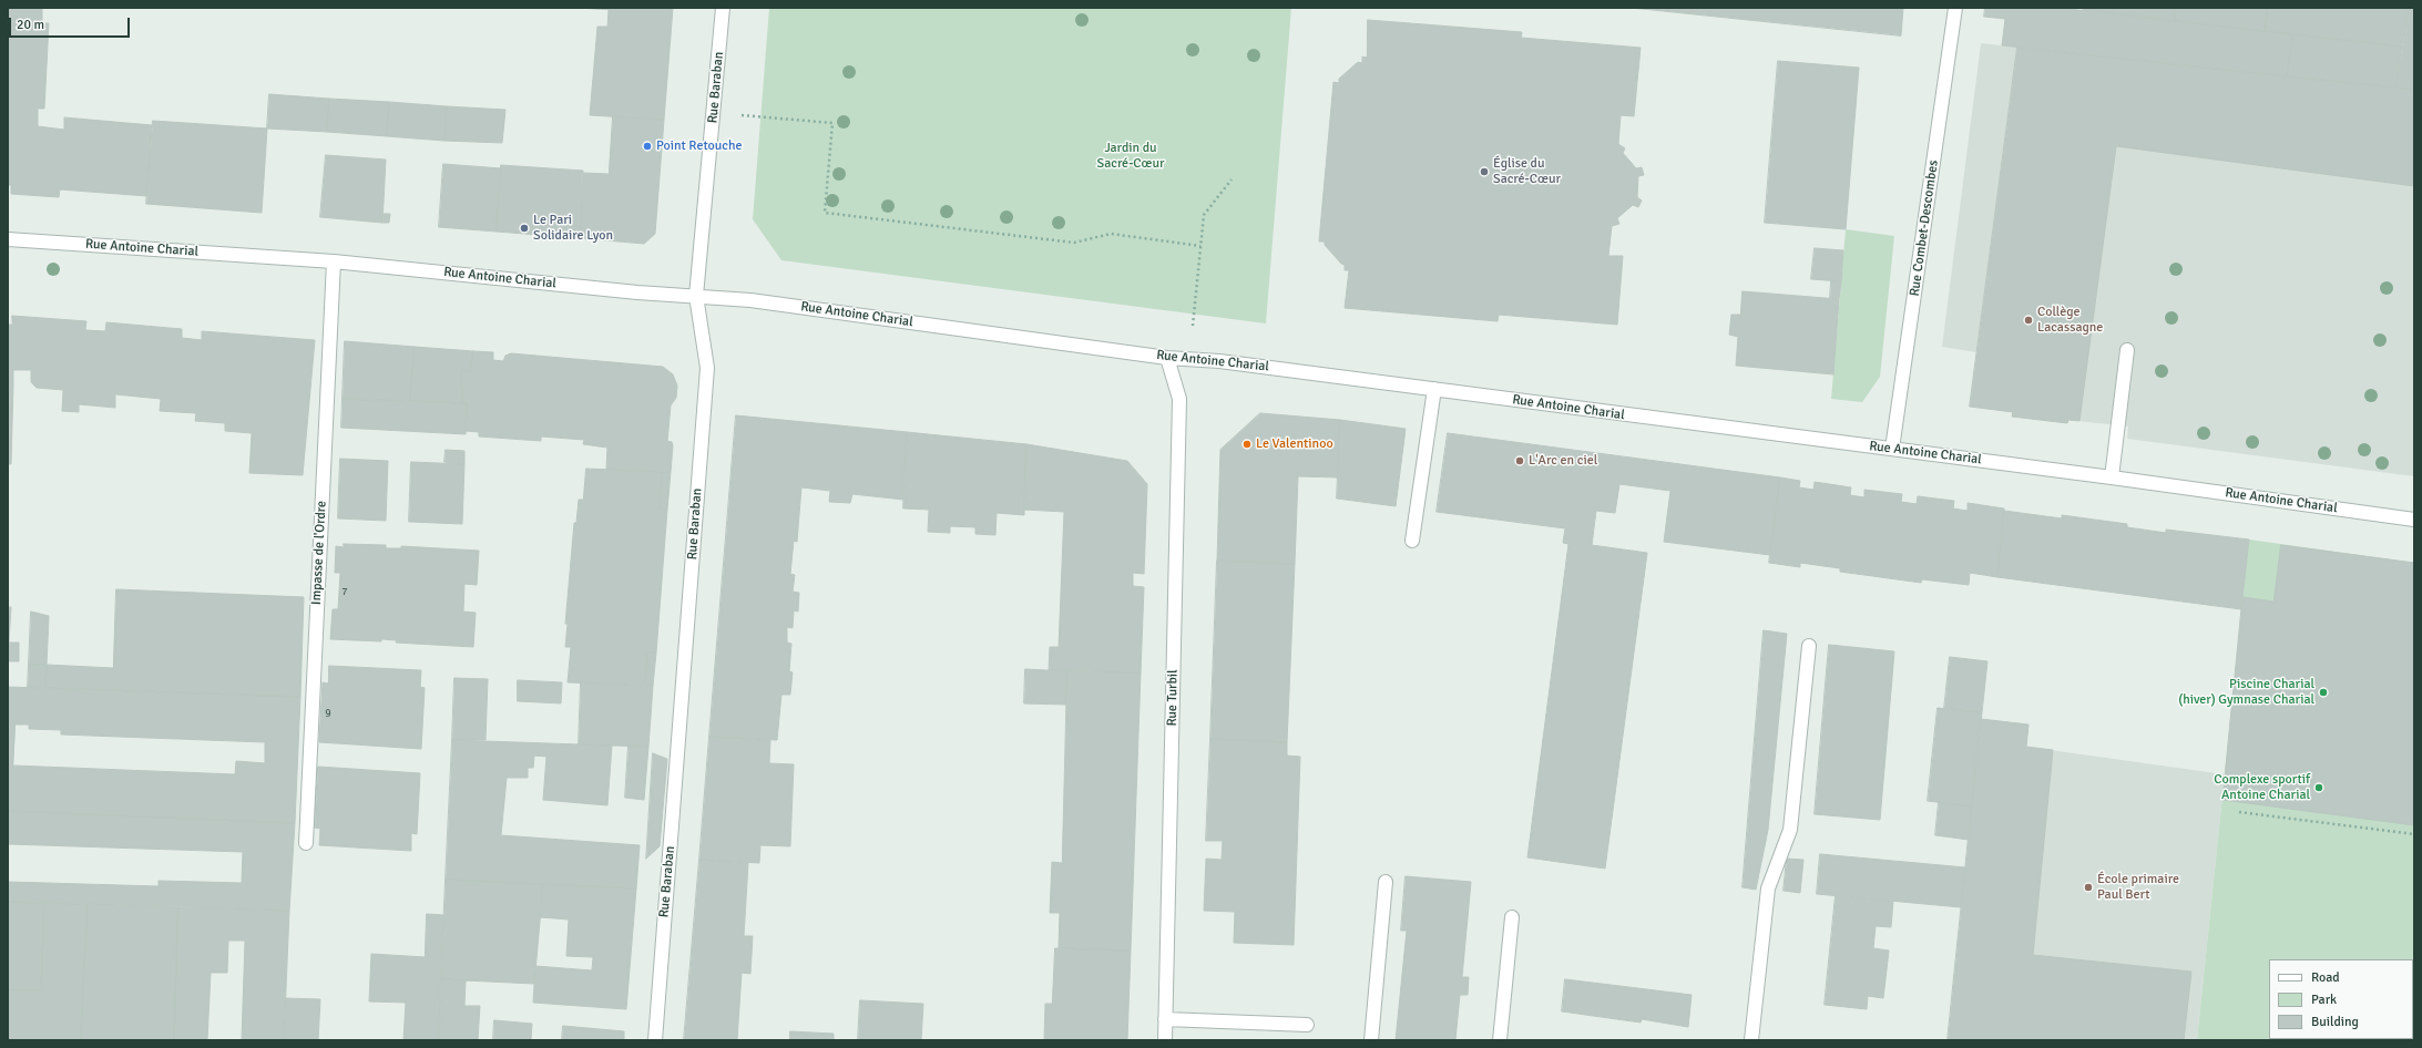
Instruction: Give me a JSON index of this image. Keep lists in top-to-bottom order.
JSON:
{
  "streets": {
    "street": [
      "Rue Baraban",
      "Rue Combet-Descombes",
      "Rue Antoine Charial",
      "Impasse de l'Ordre",
      "Rue Turbil"
    ]
  },
  "crossings": [
    ["Rue Baraban", "Rue Antoine Charial"],
    ["Rue Combet-Descombes", "Rue Antoine Charial"],
    ["Rue Antoine Charial", "Impasse de l'Ordre"],
    ["Rue Antoine Charial", "Rue Turbil"]
  ],
  "parks": ["Jardin du Sacré-Cœur"],
  "places": [
    "Point Retouche",
    "Église du Sacré-Cœur",
    "Le Pari Solidaire Lyon",
    "Collège Lacassagne",
    "Le Valentinoo",
    "L'Arc en ciel",
    "Piscine Charial (hiver) Gymnase Charial",
    "Complexe sportif Antoine Charial",
    "École primaire Paul Bert"
  ],
  "house_numbers": ["7", "9"],
  "legend": ["Road", "Park", "Building"],
  "scale_bar": "20 m"
}
